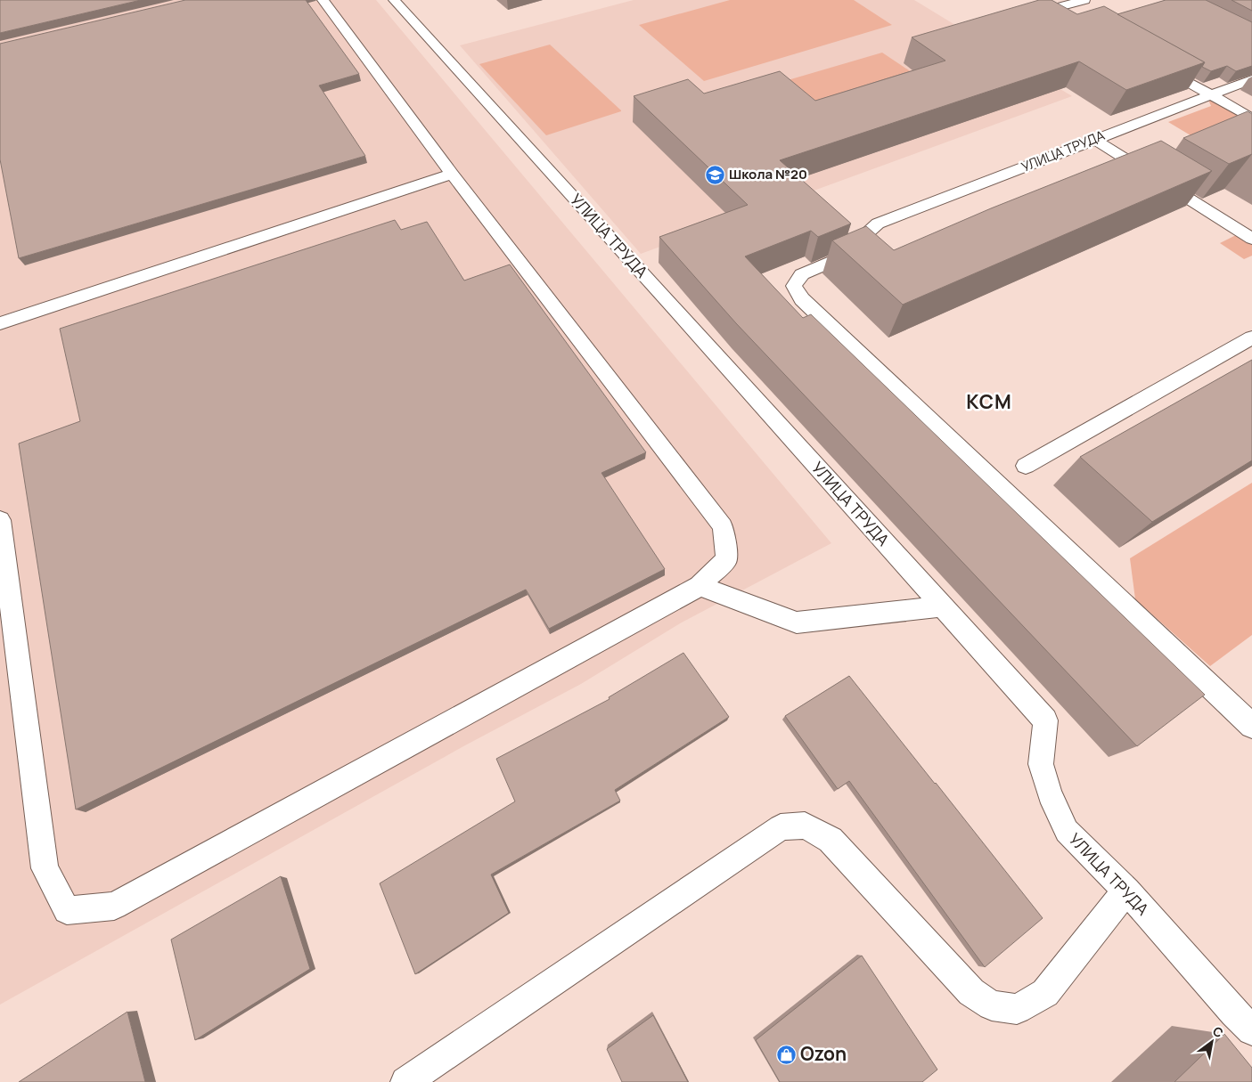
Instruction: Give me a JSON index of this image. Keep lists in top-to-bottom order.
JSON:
{
  "streets": {
    "lane": ["УЛИЦА ТРУДА"]
  },
  "districts": ["КСМ"],
  "places": {
    "school or university": ["Школа №20"],
    "shop": ["Ozon"]
  },
  "north": "top right"
}
